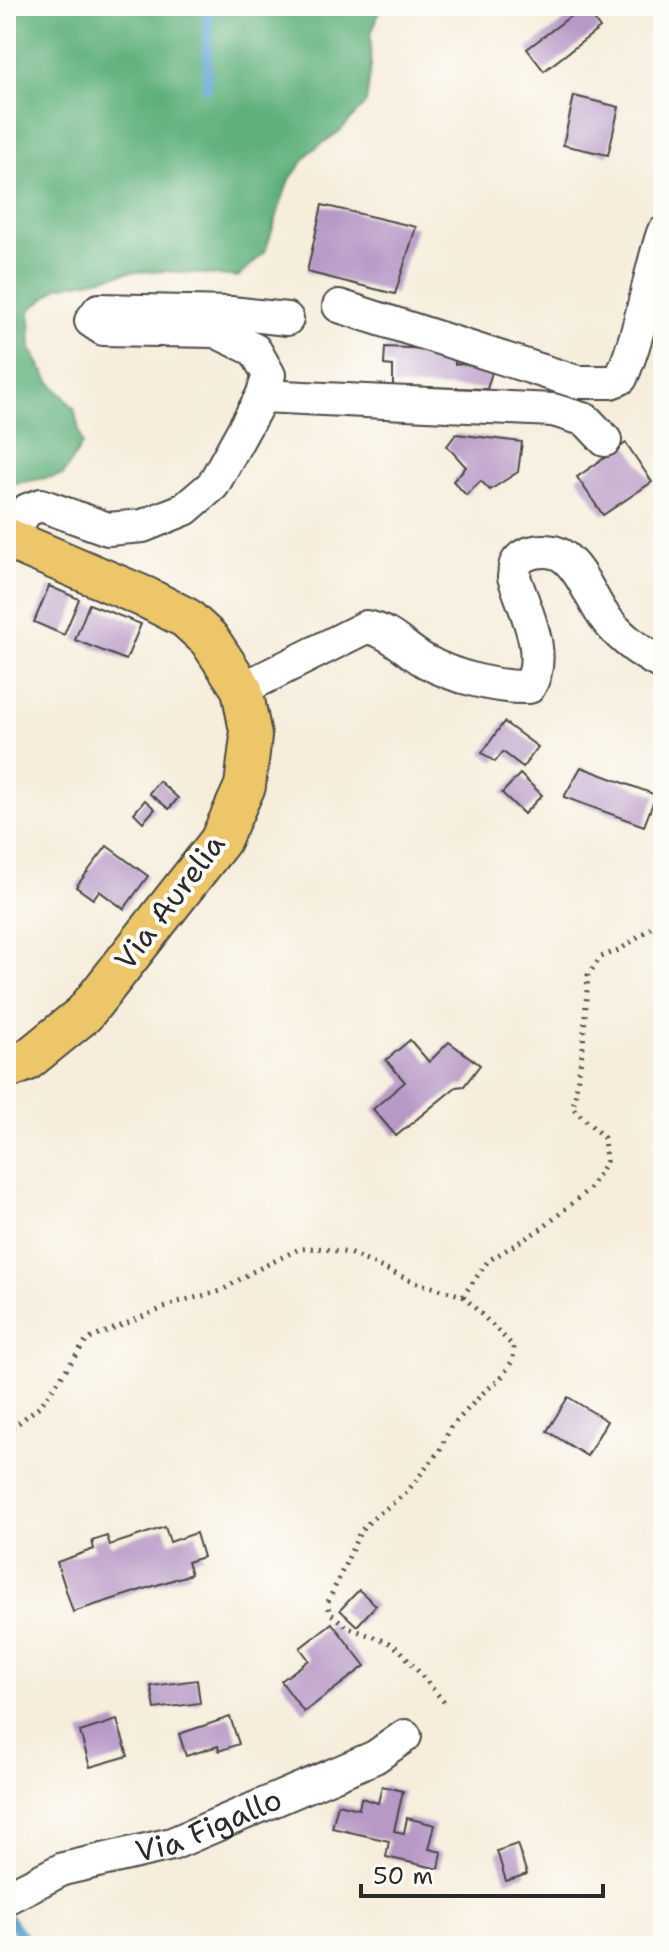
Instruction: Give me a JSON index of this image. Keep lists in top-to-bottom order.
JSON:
{
  "streets": {
    "main road": ["Via Aurelia"],
    "street": ["Via Figallo"]
  },
  "scale_bar": "50 m"
}
